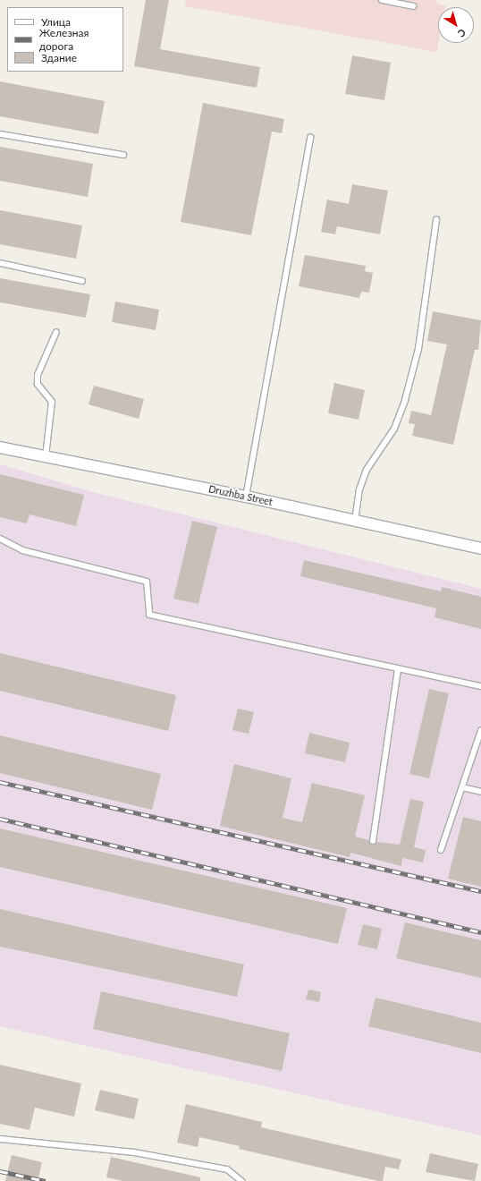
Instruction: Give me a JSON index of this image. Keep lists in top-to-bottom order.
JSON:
{
  "streets": {
    "street": ["Druzhba Street"]
  },
  "legend": ["Улица", "Железная дорога", "Здание"],
  "north": "bottom right"
}
